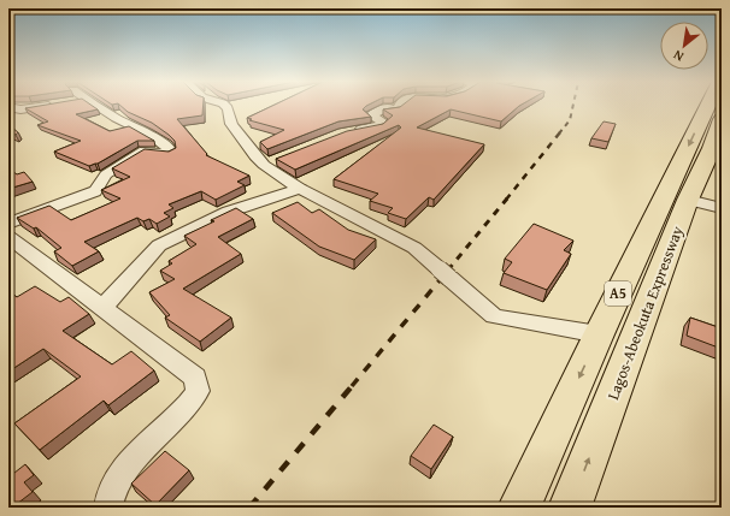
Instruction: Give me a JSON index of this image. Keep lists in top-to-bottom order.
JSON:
{
  "streets": {
    "highway": ["A5", "Lagos-Abeokuta Expressway"]
  },
  "north": "bottom left"
}
